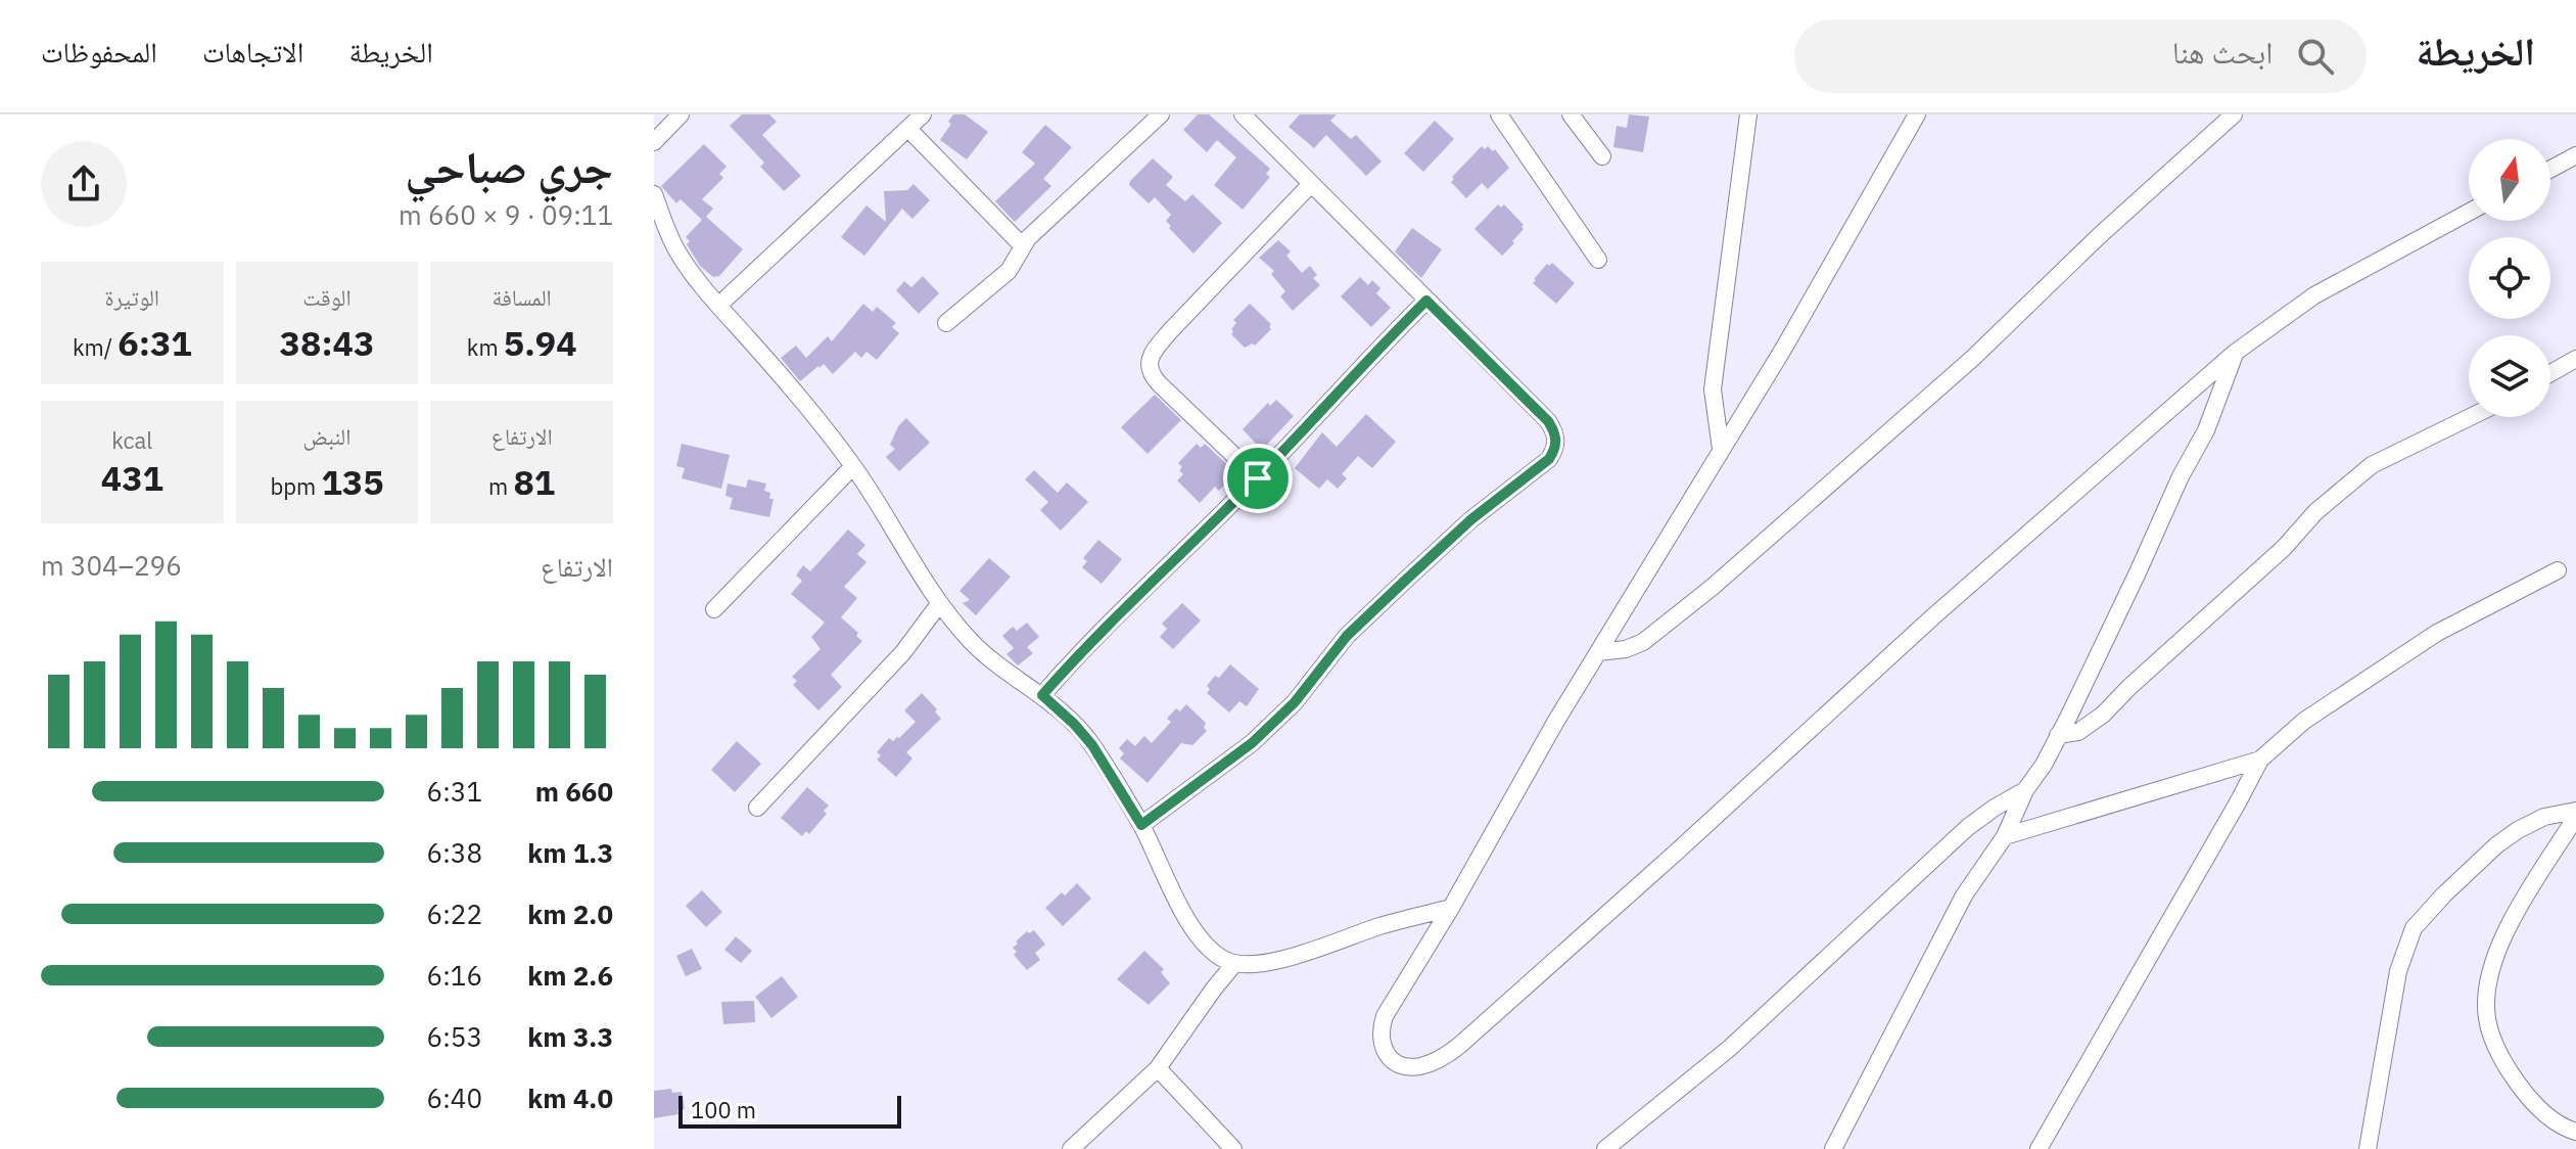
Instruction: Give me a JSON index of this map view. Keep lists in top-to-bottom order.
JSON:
{
  "scale_bar": "100 m",
  "north": "top",
  "page": {
    "header": "الخريطة",
    "search": "ابحث هنا",
    "nav": ["الخريطة", "الاتجاهات", "المحفوظات"],
    "heading": ["جري صباحي", "09:11 · 9 × 660 m"],
    "stats": [
      ["المسافة", "5.94 km"],
      ["الوقت", "38:43"],
      ["الوتيرة", "6:31 /km"],
      ["الارتفاع", "81 m"],
      ["النبض", "135 bpm"],
      ["kcal", "431"]
    ],
    "chart": ["الارتفاع", "296–304 m"],
    "list": [
      {
        "name": "660 m",
        "note": "6:31"
      },
      {
        "name": "1.3 km",
        "note": "6:38"
      },
      {
        "name": "2.0 km",
        "note": "6:22"
      },
      {
        "name": "2.6 km",
        "note": "6:16"
      },
      {
        "name": "3.3 km",
        "note": "6:53"
      },
      {
        "name": "4.0 km",
        "note": "6:40"
      }
    ],
    "scale": "100 m"
  }
}
